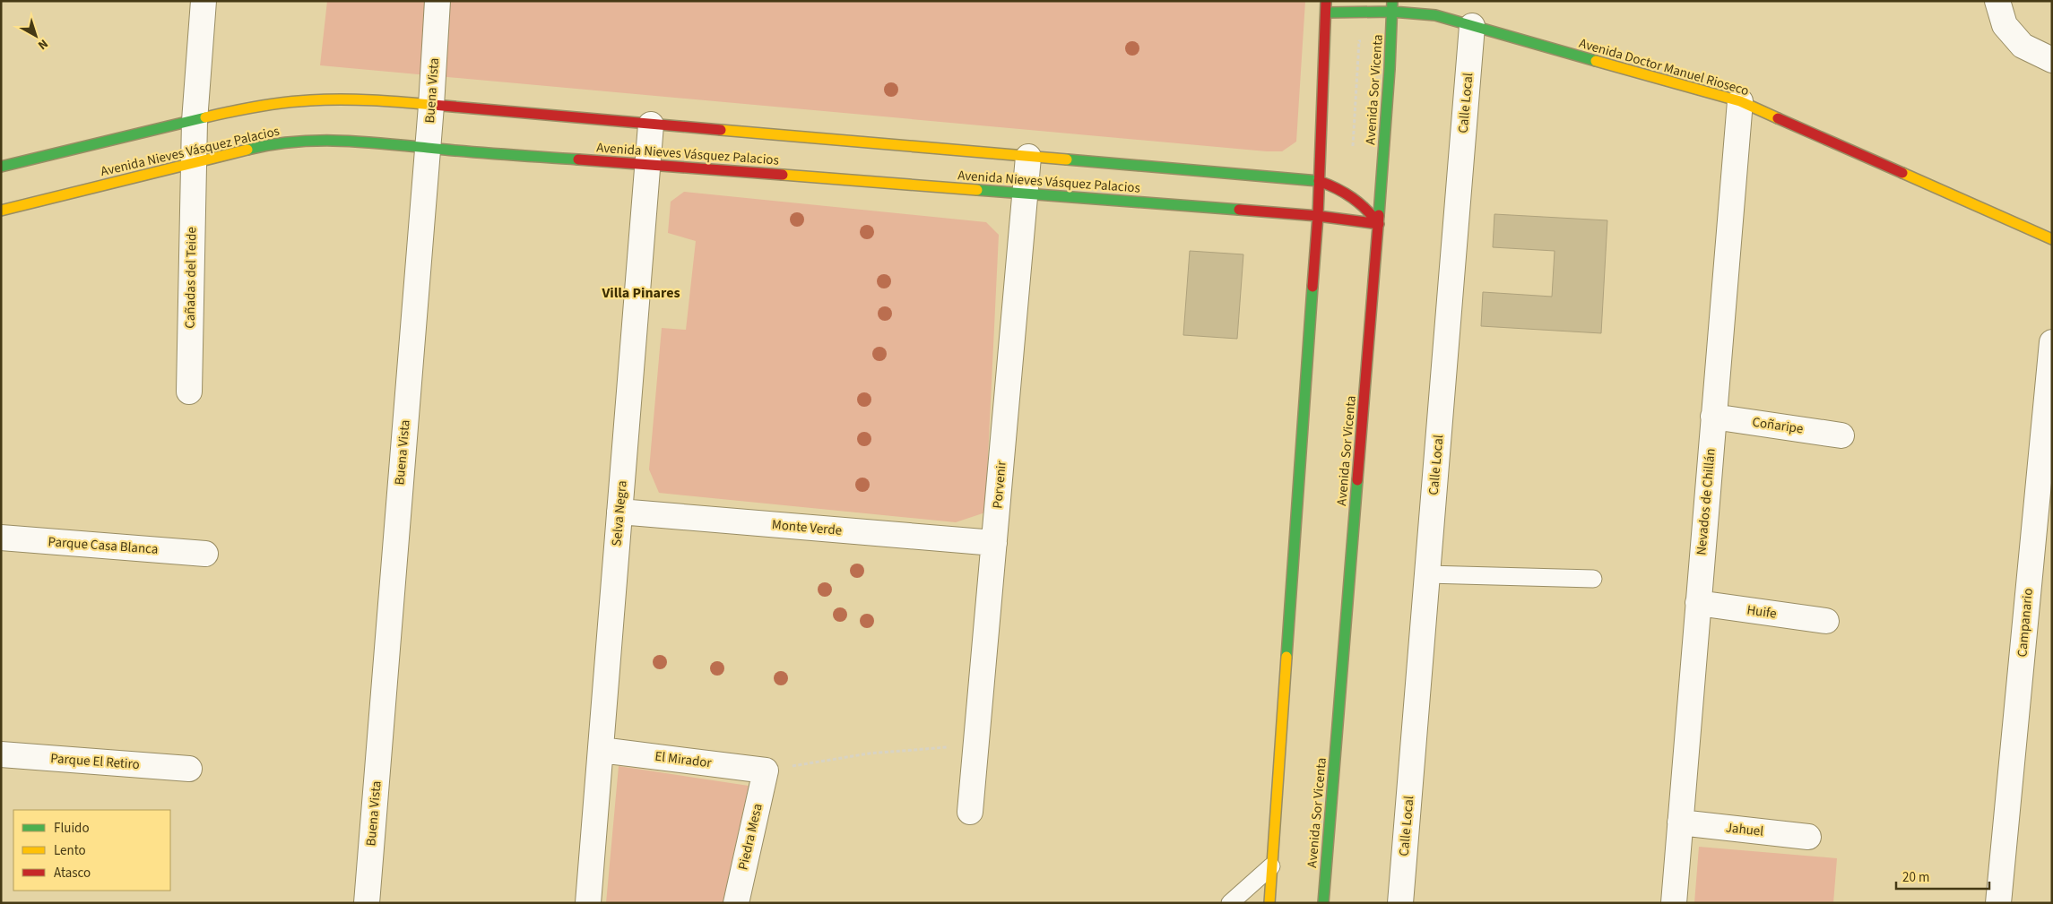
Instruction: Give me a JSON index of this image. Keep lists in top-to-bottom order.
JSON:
{
  "streets": {
    "street": [
      "Avenida Doctor Manuel Rioseco",
      "Avenida Sor Vicenta",
      "Buena Vista",
      "Calle Local",
      "Avenida Nieves Vásquez Palacios",
      "Cañadas del Teide",
      "Coñaripe",
      "Porvenir",
      "Nevados de Chillán",
      "Selva Negra",
      "Monte Verde",
      "Parque Casa Blanca",
      "Huife",
      "Campanario",
      "El Mirador",
      "Parque El Retiro",
      "Jahuel",
      "Piedra Mesa"
    ]
  },
  "crossings": [
    ["Avenida Doctor Manuel Rioseco", "Avenida Sor Vicenta"],
    ["Avenida Doctor Manuel Rioseco", "Calle Local"],
    ["Avenida Doctor Manuel Rioseco", "Nevados de Chillán"],
    ["Avenida Sor Vicenta", "Avenida Nieves Vásquez Palacios"],
    ["Buena Vista", "Avenida Nieves Vásquez Palacios"],
    ["Avenida Nieves Vásquez Palacios", "Cañadas del Teide"],
    ["Avenida Nieves Vásquez Palacios", "Porvenir"],
    ["Avenida Nieves Vásquez Palacios", "Selva Negra"],
    ["Coñaripe", "Nevados de Chillán"],
    ["Porvenir", "Monte Verde"],
    ["Nevados de Chillán", "Huife"],
    ["Nevados de Chillán", "Jahuel"],
    ["Selva Negra", "Monte Verde"],
    ["Selva Negra", "El Mirador"],
    ["El Mirador", "Piedra Mesa"]
  ],
  "districts": ["Villa Pinares"],
  "legend": ["Fluido", "Lento", "Atasco"],
  "scale_bar": "20 m",
  "north": "bottom right"
}
